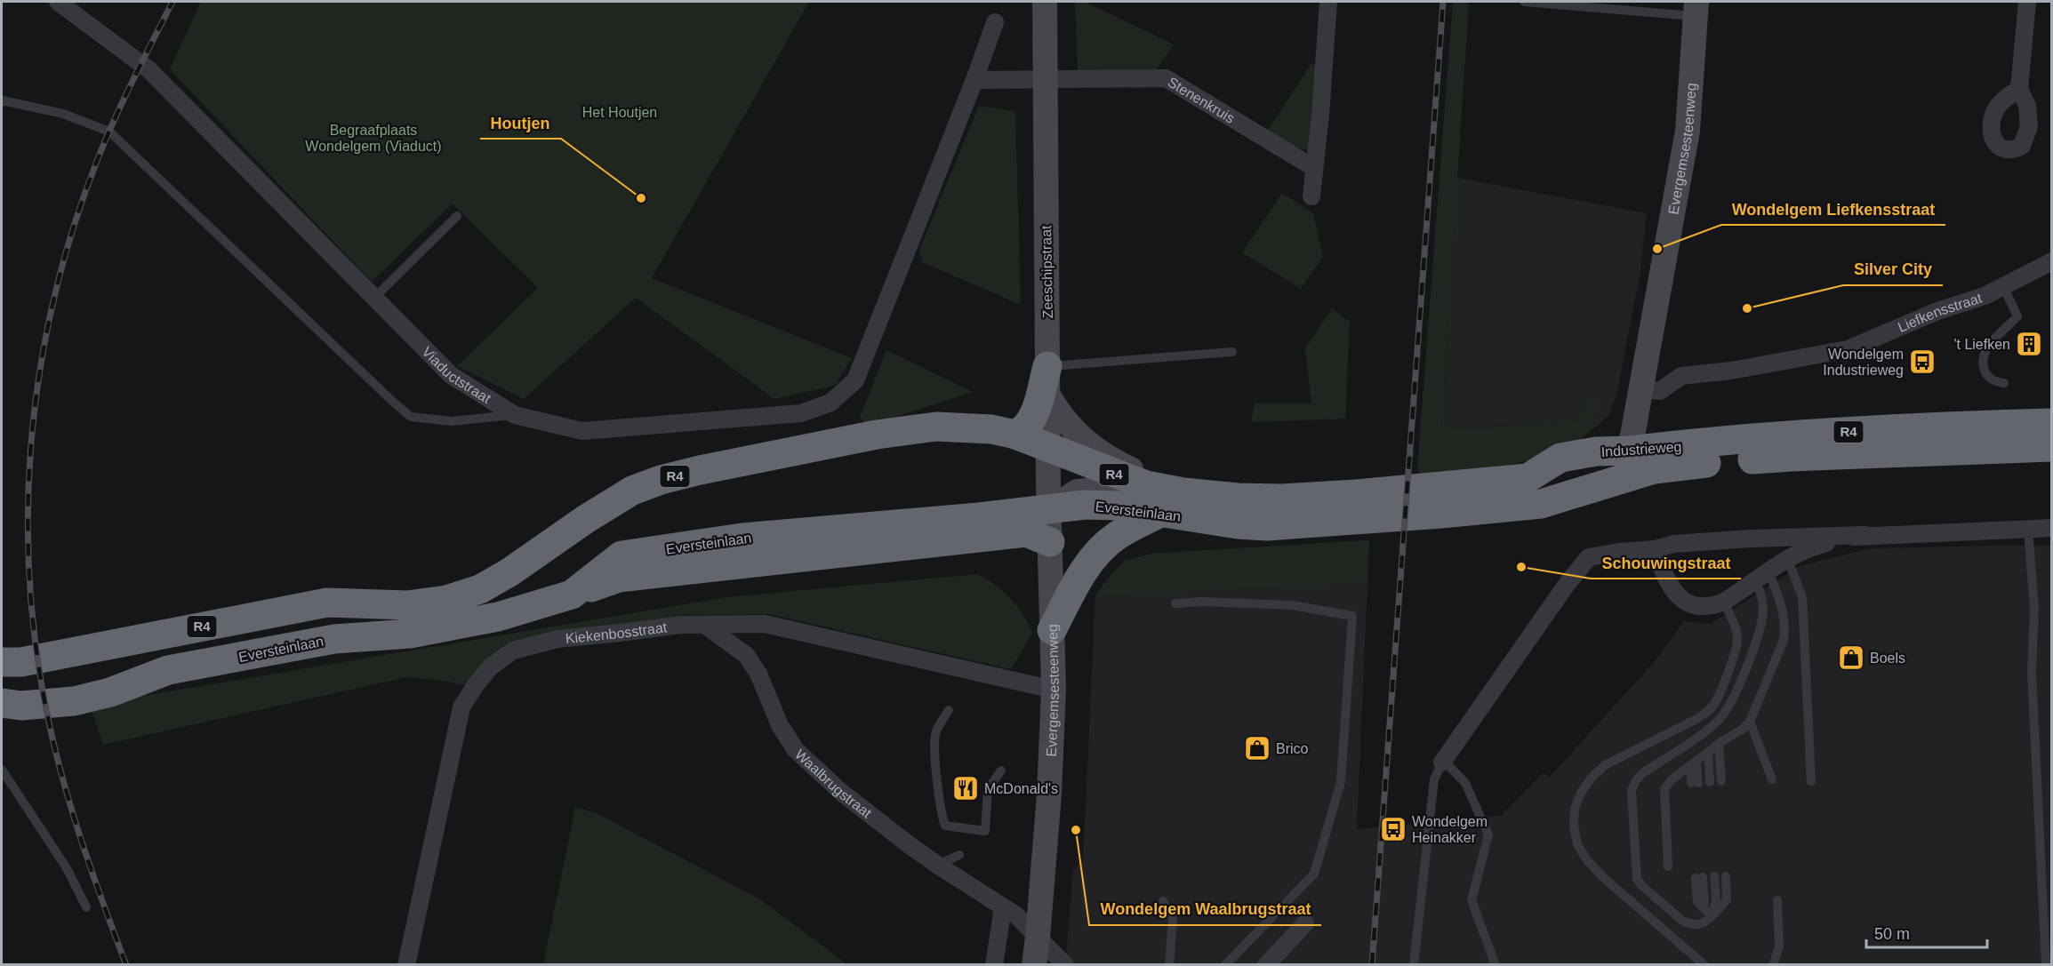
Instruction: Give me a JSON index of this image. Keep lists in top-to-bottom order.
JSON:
{
  "streets": {
    "highway": ["R4", "Industrieweg", "Eversteinlaan"],
    "main road": ["Evergemsesteenweg", "Zeeschipstraat"],
    "street": [
      "Stenenkruis",
      "Liefkensstraat",
      "Viaductstraat",
      "Kiekenbosstraat",
      "Waalbrugstraat"
    ]
  },
  "crossings": [
    ["Stenenkruis", "Zeeschipstraat"],
    ["Stenenkruis", "Viaductstraat"],
    ["Evergemsesteenweg", "Zeeschipstraat"],
    ["Evergemsesteenweg", "Liefkensstraat"],
    ["Evergemsesteenweg", "Industrieweg"],
    ["Evergemsesteenweg", "Kiekenbosstraat"],
    ["Evergemsesteenweg", "Waalbrugstraat"],
    ["Zeeschipstraat", "R4"],
    ["Zeeschipstraat", "Eversteinlaan"],
    ["R4", "Industrieweg"],
    ["Industrieweg", "Eversteinlaan"],
    ["Kiekenbosstraat", "Waalbrugstraat"]
  ],
  "parks": ["Het Houtjen", "Begraafplaats Wondelgem (Viaduct)"],
  "places": {
    "other": [
      "Houtjen",
      "Wondelgem Liefkensstraat",
      "Silver City",
      "Schouwingstraat",
      "Wondelgem Waalbrugstraat"
    ],
    "building": ["'t Liefken"],
    "bus stop": ["Wondelgem Industrieweg", "Wondelgem Heinakker"],
    "shop": ["Boels", "Brico"],
    "restaurant": ["McDonald's"]
  },
  "scale_bar": "50 m"
}
